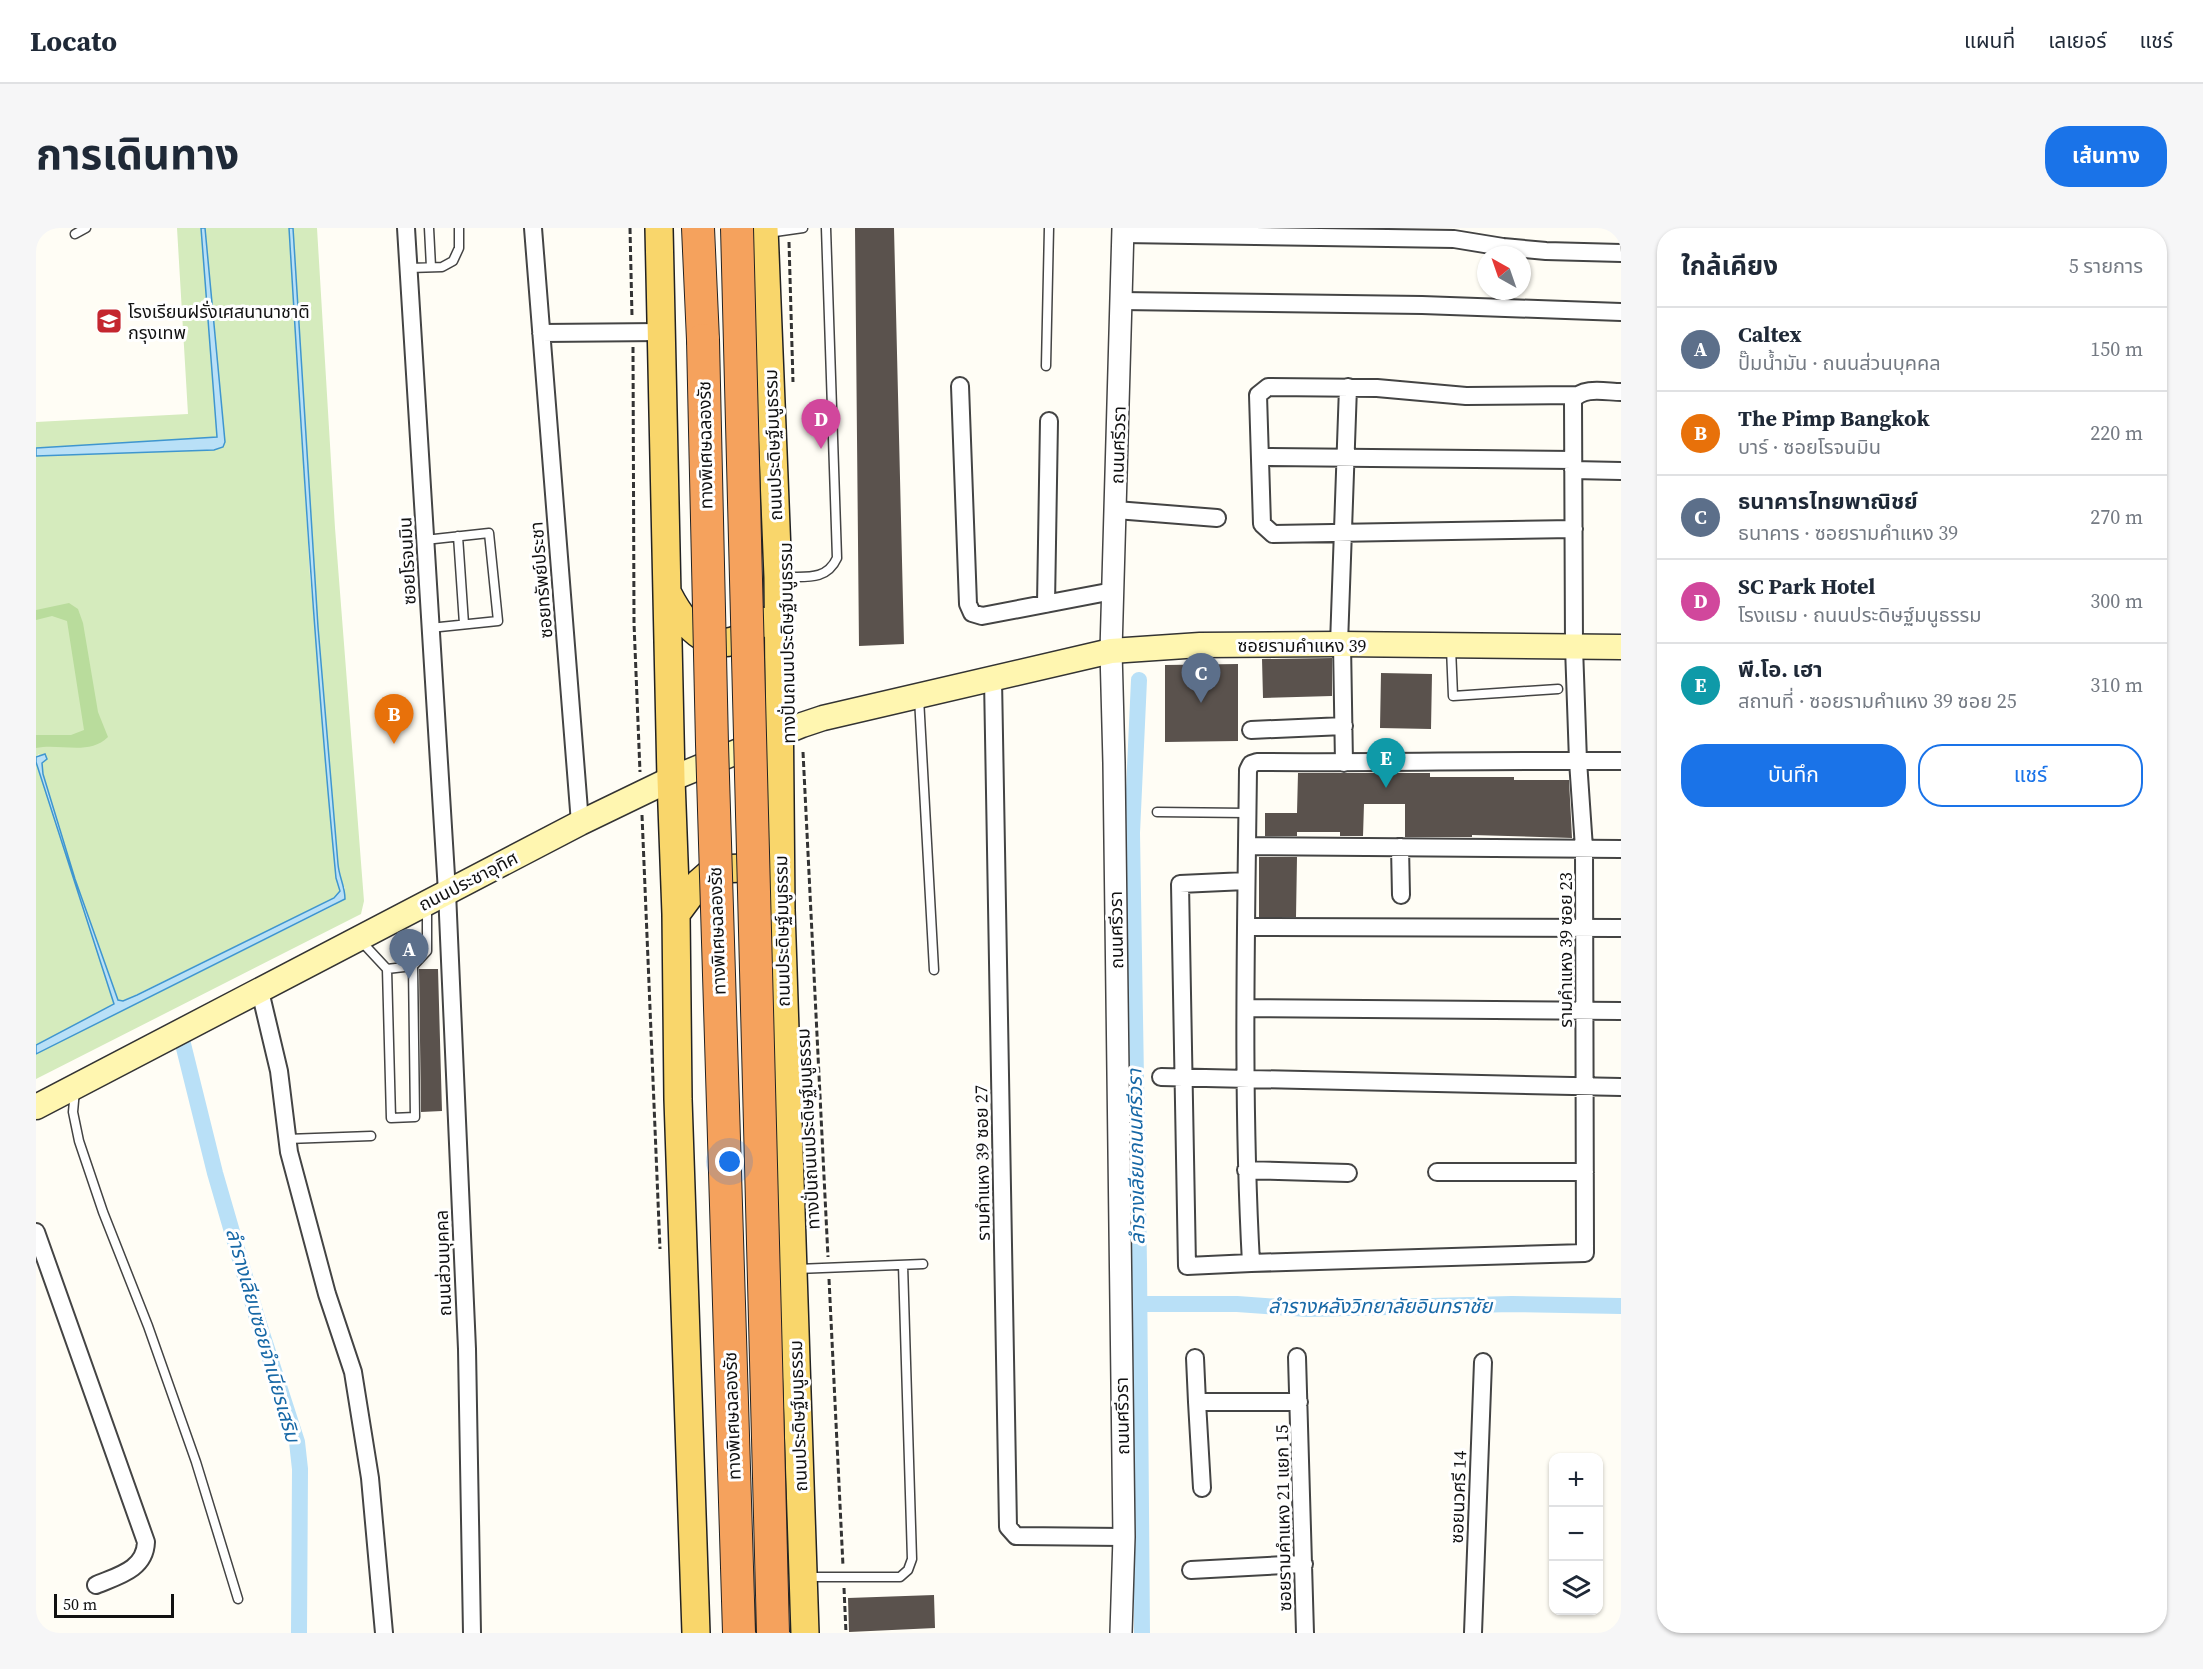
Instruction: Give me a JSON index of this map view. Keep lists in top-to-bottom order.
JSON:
{
  "streets": {
    "highway": ["ทางพิเศษฉลองรัช"],
    "main road": ["ถนนประดิษฐ์มนูธรรม", "ซอยรามคำแหง 39", "ถนนประชาอุทิศ"],
    "street": [
      "ถนนศรีวรา",
      "ซอยโรจนมิน",
      "ซอยทรัพย์ประชา",
      "รามคำแหง 39 ซอย 23",
      "รามคำแหง 39 ซอย 27",
      "ถนนส่วนบุคคล",
      "ซอยนวศรี 14",
      "ซอยรามคำแหง 21 แยก 15"
    ],
    "path": ["ทางปั่นถนนประดิษฐ์มนูธรรม"]
  },
  "crossings": [
    ["ทางพิเศษฉลองรัช", "ถนนประดิษฐ์มนูธรรม"],
    ["ถนนประดิษฐ์มนูธรรม", "ทางปั่นถนนประดิษฐ์มนูธรรม"],
    ["ถนนประดิษฐ์มนูธรรม", "ซอยรามคำแหง 39"],
    ["ถนนประดิษฐ์มนูธรรม", "ถนนประชาอุทิศ"],
    ["ถนนศรีวรา", "ซอยรามคำแหง 39"],
    ["ถนนศรีวรา", "รามคำแหง 39 ซอย 27"],
    ["ซอยโรจนมิน", "ถนนประชาอุทิศ"],
    ["ซอยโรจนมิน", "ถนนส่วนบุคคล"],
    ["ซอยทรัพย์ประชา", "ถนนประชาอุทิศ"],
    ["ทางปั่นถนนประดิษฐ์มนูธรรม", "ซอยรามคำแหง 39"],
    ["ทางปั่นถนนประดิษฐ์มนูธรรม", "ถนนประชาอุทิศ"],
    ["ซอยรามคำแหง 39", "ถนนประชาอุทิศ"],
    ["ซอยรามคำแหง 39", "รามคำแหง 39 ซอย 23"],
    ["ซอยรามคำแหง 39", "รามคำแหง 39 ซอย 27"],
    ["ถนนประชาอุทิศ", "ถนนส่วนบุคคล"]
  ],
  "water": ["ลำรางเลียบถนนศรีวรา", "ลำรางหลังวิทยาลัยอินทราชัย", "ลำรางเลียบซอยจำเนียรเสริม"],
  "places": {
    "school or university": ["โรงเรียนฝรั่งเศสนานาชาติ กรุงเทพ"]
  },
  "scale_bar": "50 m",
  "north": "top left",
  "page": {
    "header": "Locato",
    "nav": ["แผนที่", "เลเยอร์", "แชร์"],
    "title": "การเดินทาง",
    "buttons": [
      "เส้นทาง",
      ["บันทึก", "แชร์"]
    ],
    "heading": ["ใกล้เคียง", "5 รายการ"],
    "list": [
      {
        "mark": "A",
        "name": "Caltex",
        "note": "ปั๊มน้ำมัน · ถนนส่วนบุคคล",
        "value": "150 m"
      },
      {
        "mark": "B",
        "name": "The Pimp Bangkok",
        "note": "บาร์ · ซอยโรจนมิน",
        "value": "220 m"
      },
      {
        "mark": "C",
        "name": "ธนาคารไทยพาณิชย์",
        "note": "ธนาคาร · ซอยรามคำแหง 39",
        "value": "270 m"
      },
      {
        "mark": "D",
        "name": "SC Park Hotel",
        "note": "โรงแรม · ถนนประดิษฐ์มนูธรรม",
        "value": "300 m"
      },
      {
        "mark": "E",
        "name": "พี.โอ. เฮา",
        "note": "สถานที่ · ซอยรามคำแหง 39 ซอย 25",
        "value": "310 m"
      }
    ],
    "pins": [
      "D",
      "C",
      "B",
      "E",
      "A"
    ],
    "map_buttons": ["+", "−"],
    "scale": "50 m"
  }
}
